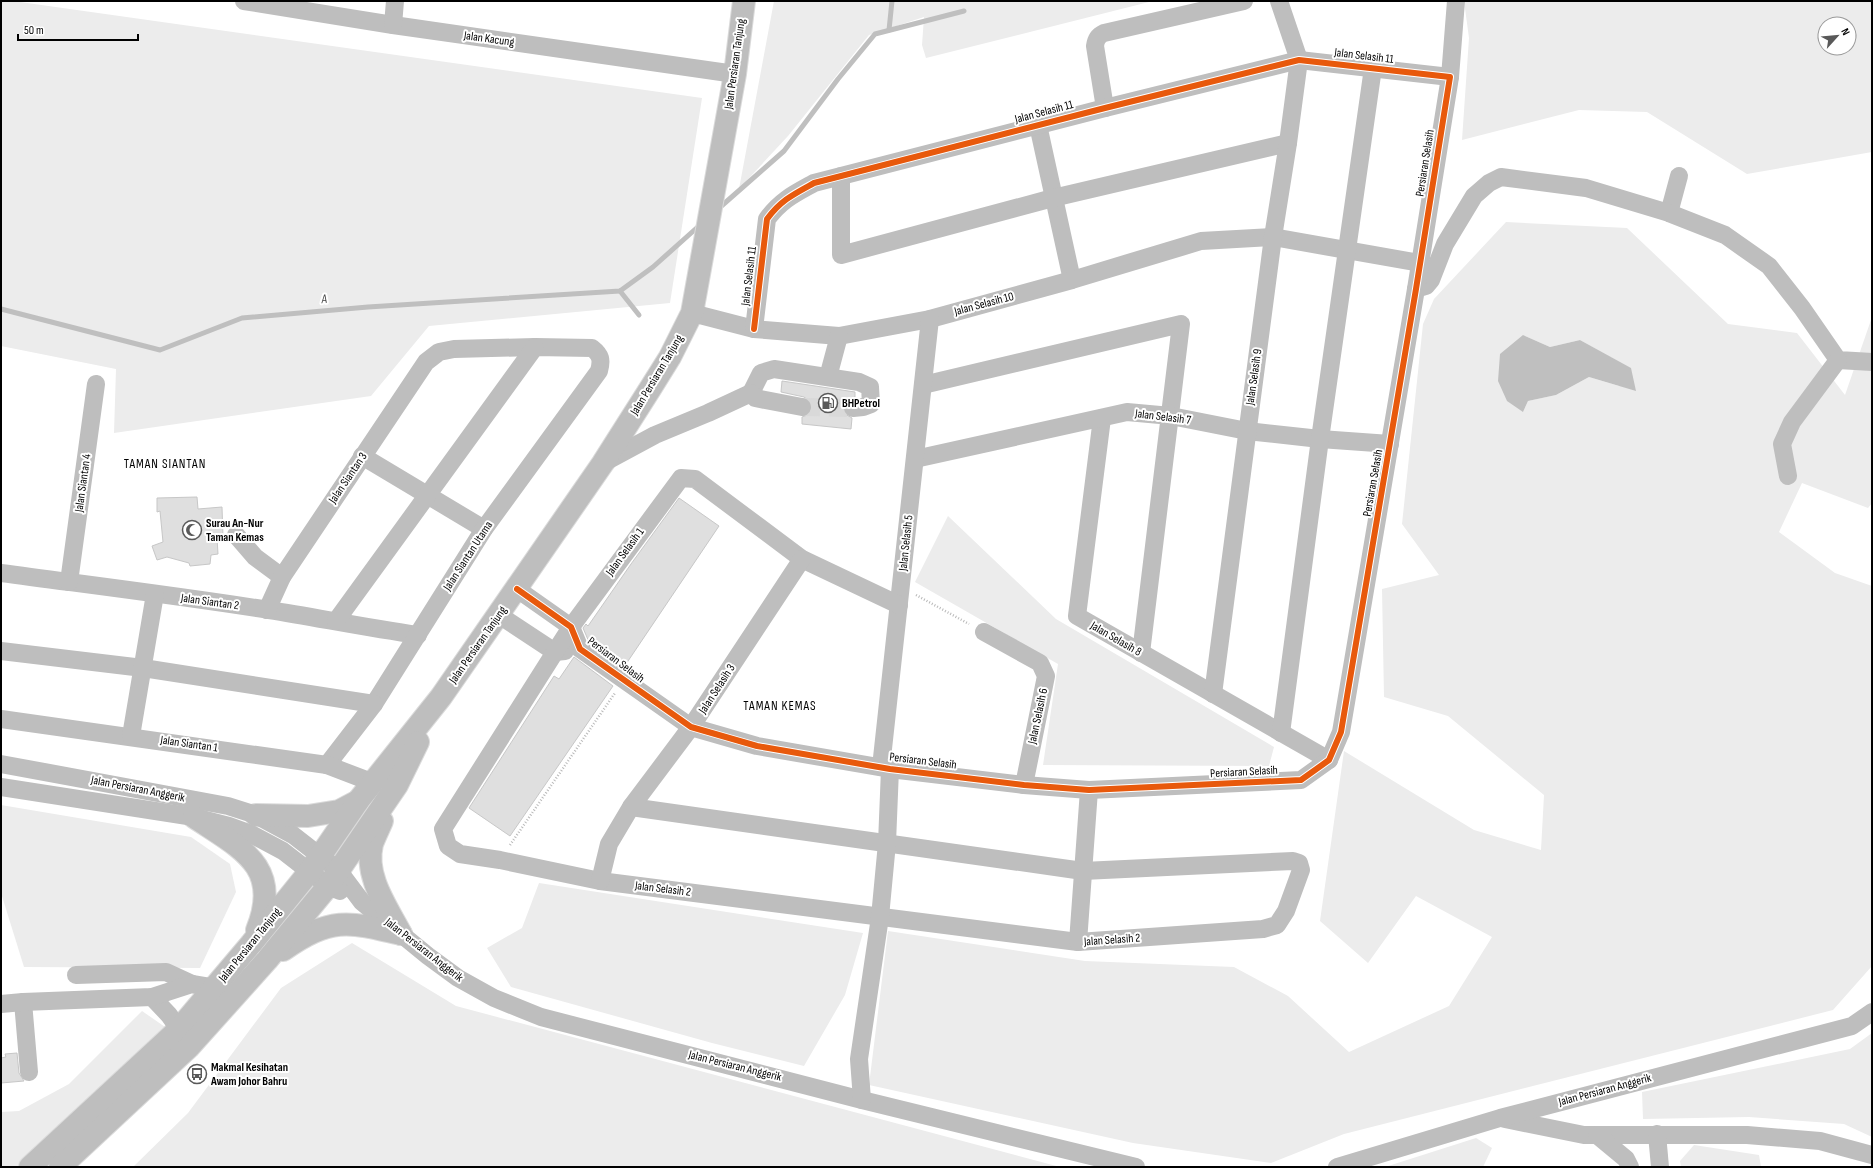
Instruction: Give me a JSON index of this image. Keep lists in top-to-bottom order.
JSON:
{
  "streets": {
    "main road": ["Jalan Persiaran Tanjung"],
    "street": [
      "Jalan Kacung",
      "Jalan Selasih 11",
      "Persiaran Selasih",
      "Jalan Selasih 10",
      "Jalan Selasih 9",
      "Jalan Selasih 7",
      "Jalan Siantan 3",
      "Jalan Siantan 4",
      "Jalan Selasih 5",
      "Jalan Selasih 1",
      "Jalan Siantan Utama",
      "Jalan Siantan 2",
      "Jalan Selasih 8",
      "Jalan Selasih 3",
      "Jalan Selasih 6",
      "Jalan Siantan 1",
      "Jalan Persiaran Anggerik",
      "Jalan Selasih 2"
    ]
  },
  "crossings": [
    ["Jalan Kacung", "Jalan Persiaran Tanjung"],
    ["Jalan Selasih 11", "Persiaran Selasih"],
    ["Jalan Selasih 11", "Jalan Selasih 10"],
    ["Jalan Selasih 11", "Jalan Selasih 9"],
    ["Jalan Persiaran Tanjung", "Jalan Selasih 10"],
    ["Jalan Persiaran Tanjung", "Jalan Siantan 1"],
    ["Jalan Persiaran Tanjung", "Jalan Persiaran Anggerik"],
    ["Persiaran Selasih", "Jalan Selasih 10"],
    ["Persiaran Selasih", "Jalan Selasih 7"],
    ["Persiaran Selasih", "Jalan Selasih 5"],
    ["Persiaran Selasih", "Jalan Selasih 1"],
    ["Persiaran Selasih", "Jalan Selasih 8"],
    ["Persiaran Selasih", "Jalan Selasih 3"],
    ["Persiaran Selasih", "Jalan Selasih 6"],
    ["Jalan Selasih 10", "Jalan Selasih 9"],
    ["Jalan Selasih 10", "Jalan Selasih 5"],
    ["Jalan Selasih 9", "Jalan Selasih 7"],
    ["Jalan Selasih 9", "Jalan Selasih 8"],
    ["Jalan Selasih 7", "Jalan Selasih 5"],
    ["Jalan Selasih 7", "Jalan Selasih 8"],
    ["Jalan Siantan 3", "Jalan Siantan Utama"],
    ["Jalan Siantan 3", "Jalan Siantan 2"],
    ["Jalan Siantan 4", "Jalan Siantan 2"],
    ["Jalan Selasih 5", "Jalan Selasih 1"],
    ["Jalan Selasih 5", "Jalan Selasih 2"],
    ["Jalan Selasih 1", "Jalan Selasih 3"],
    ["Jalan Selasih 1", "Jalan Selasih 2"],
    ["Jalan Siantan Utama", "Jalan Siantan 2"],
    ["Jalan Siantan Utama", "Jalan Siantan 1"],
    ["Jalan Selasih 3", "Jalan Selasih 2"]
  ],
  "districts": ["TAMAN SIANTAN", "TAMAN KEMAS"],
  "water": ["A"],
  "places": {
    "fuel station": ["BHPetrol"],
    "mosque": ["Surau An-Nur Taman Kemas"],
    "bus stop": ["Makmal Kesihatan Awam Johor Bahru"]
  },
  "scale_bar": "50 m",
  "north": "top right"
}
